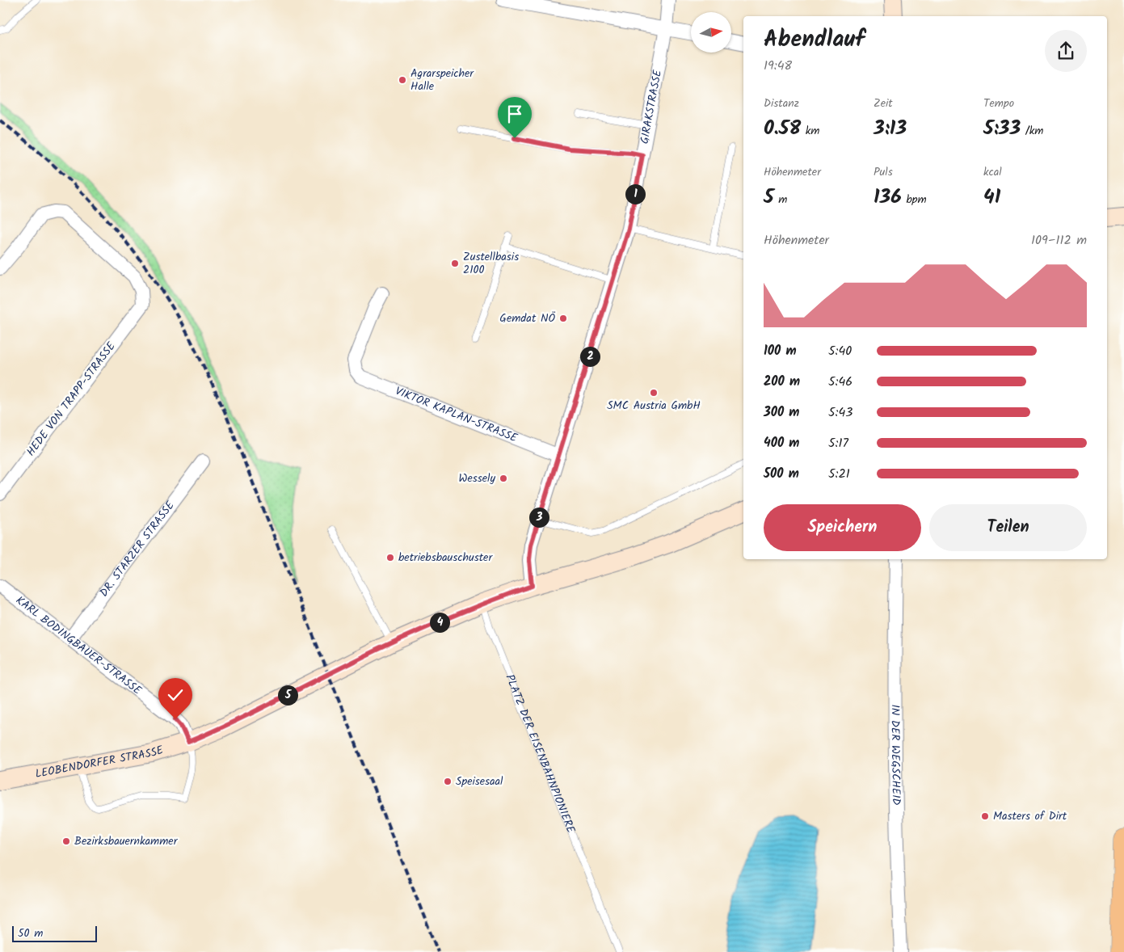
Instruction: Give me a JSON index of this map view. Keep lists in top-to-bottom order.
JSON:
{
  "streets": {
    "main road": ["LEOBENDORFER STRASSE"],
    "street": [
      "GIRAKSTRASSE",
      "HEDE VON TRAPP-STRASSE",
      "VIKTOR KAPLAN-STRASSE",
      "DR. STARZER STRASSE",
      "KARL BODINGBAUER-STRASSE",
      "IN DER WEGSCHEID"
    ],
    "lane": ["PLATZ DER EISENBAHNPIONIERE"]
  },
  "crossings": [
    ["GIRAKSTRASSE", "VIKTOR KAPLAN-STRASSE"],
    ["DR. STARZER STRASSE", "KARL BODINGBAUER-STRASSE"],
    ["KARL BODINGBAUER-STRASSE", "LEOBENDORFER STRASSE"],
    ["PLATZ DER EISENBAHNPIONIERE", "LEOBENDORFER STRASSE"]
  ],
  "places": [
    "Agrarspeicher Halle",
    "Zustellbasis 2100",
    "Gemdat NÖ",
    "SMC Austria GmbH",
    "Wessely",
    "betriebsbauschuster",
    "Speisesaal",
    "Masters of Dirt",
    "Bezirksbauernkammer"
  ],
  "scale_bar": "50 m",
  "north": "right",
  "page": {
    "heading": ["Abendlauf", "19:48"],
    "stats": [
      ["Distanz", "0.58 km"],
      ["Zeit", "3:13"],
      ["Tempo", "5:33 /km"],
      ["Höhenmeter", "5 m"],
      ["Puls", "136 bpm"],
      ["kcal", "41"]
    ],
    "pins": [
      "1",
      "2",
      "3",
      "4",
      "5"
    ],
    "chart": ["Höhenmeter", "109–112 m"],
    "list": [
      {
        "name": "100 m",
        "note": "5:40"
      },
      {
        "name": "200 m",
        "note": "5:46"
      },
      {
        "name": "300 m",
        "note": "5:43"
      },
      {
        "name": "400 m",
        "note": "5:17"
      },
      {
        "name": "500 m",
        "note": "5:21"
      }
    ],
    "buttons": ["Speichern", "Teilen"],
    "scale": "50 m"
  }
}
